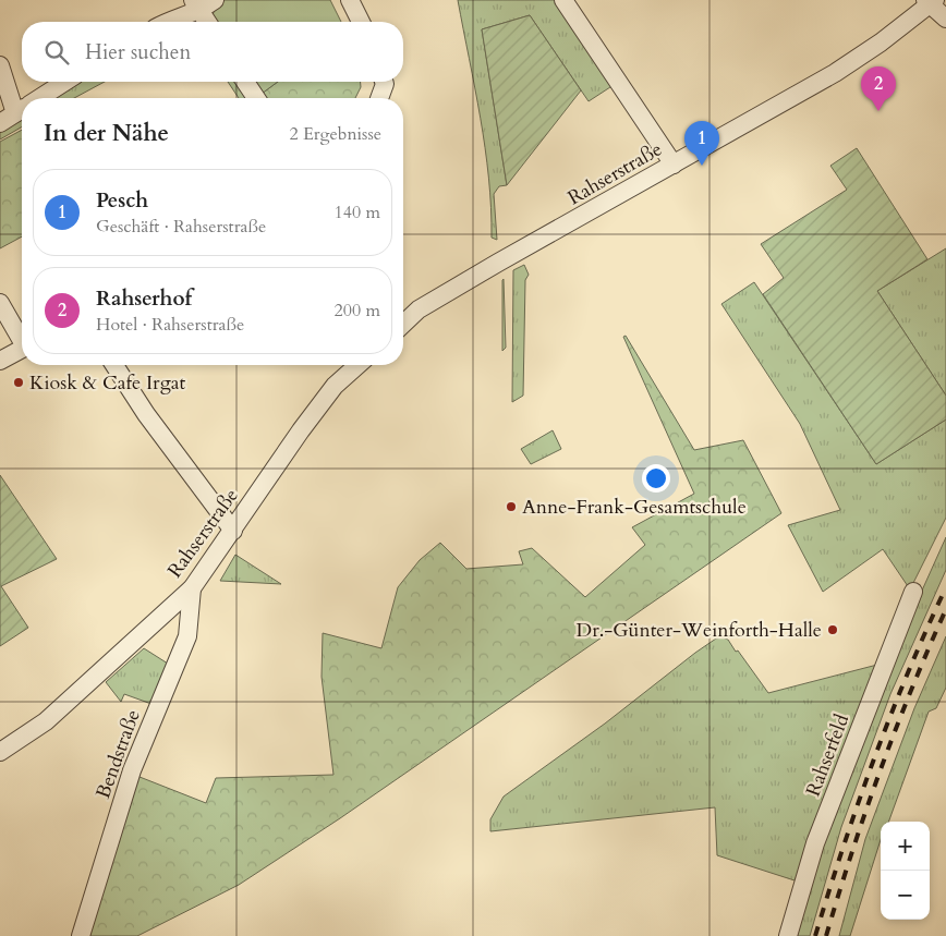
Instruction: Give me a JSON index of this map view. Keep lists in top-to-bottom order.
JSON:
{
  "streets": {
    "street": ["Rahserstraße", "Bendstraße", "Rahserfeld"]
  },
  "crossings": [
    ["Rahserstraße", "Bendstraße"]
  ],
  "places": ["Kiosk & Cafe Irgat", "Anne-Frank-Gesamtschule", "Dr.-Günter-Weinforth-Halle"],
  "page": {
    "search": "Hier suchen",
    "pins": ["2", "1"],
    "heading": ["In der Nähe", "2 Ergebnisse"],
    "list": [
      {
        "mark": "1",
        "name": "Pesch",
        "note": "Geschäft · Rahserstraße",
        "value": "140 m"
      },
      {
        "mark": "2",
        "name": "Rahserhof",
        "note": "Hotel · Rahserstraße",
        "value": "200 m"
      }
    ],
    "map_buttons": ["+", "−"]
  }
}
